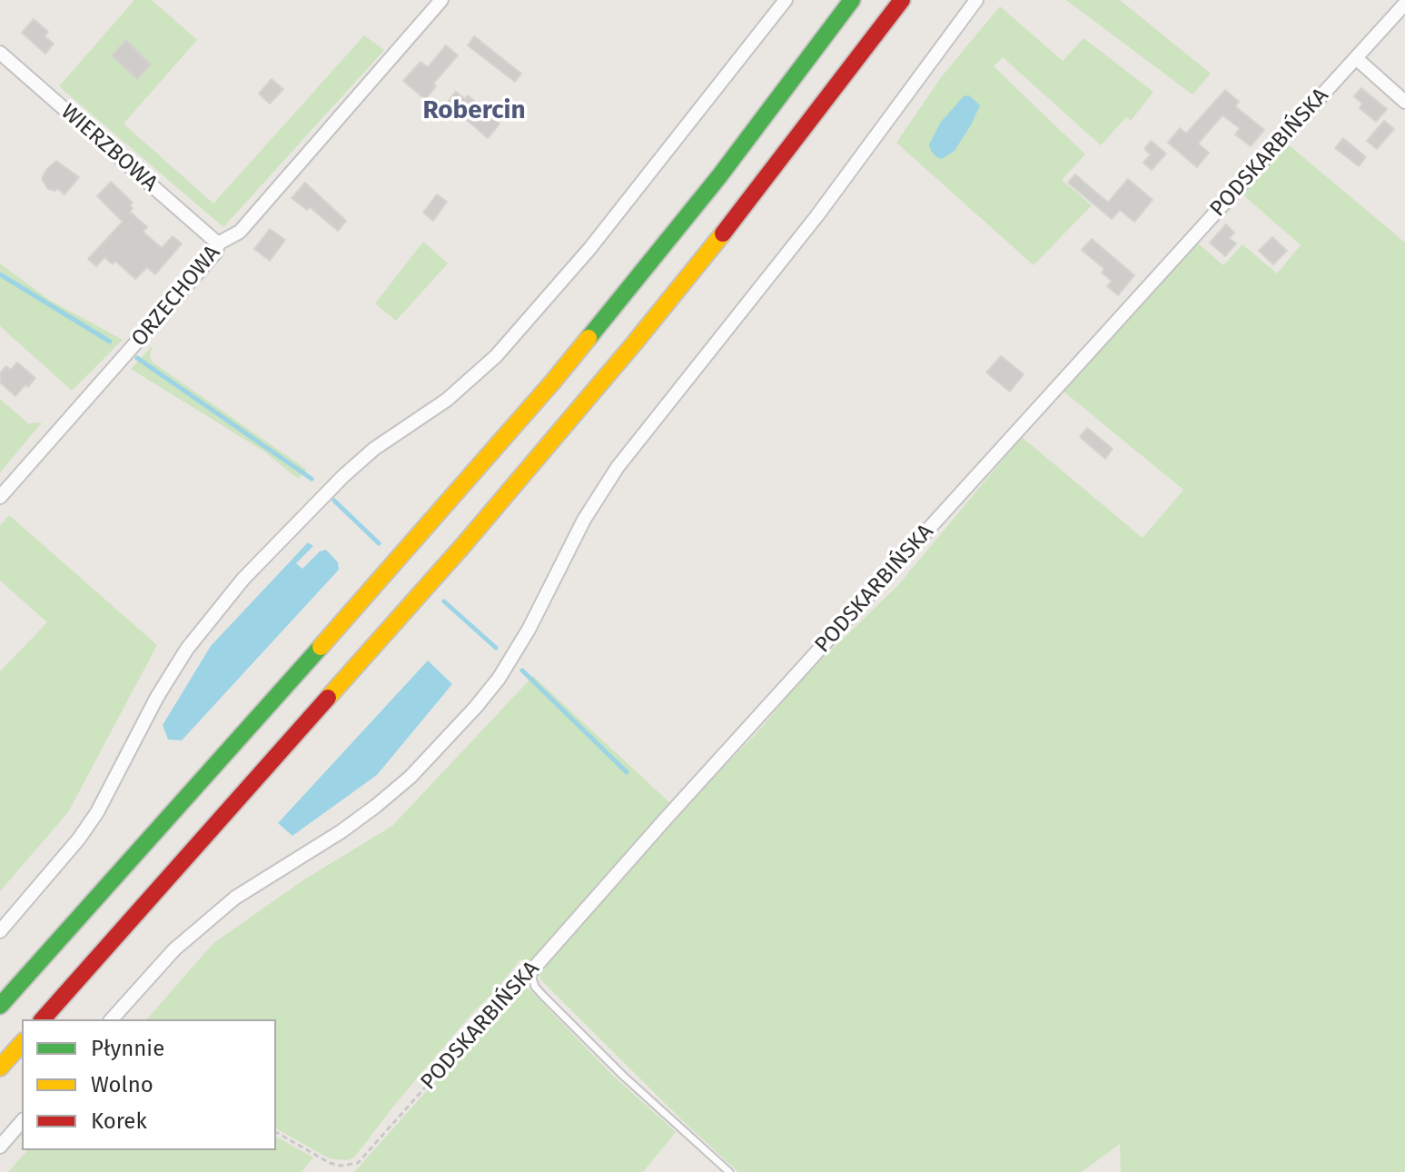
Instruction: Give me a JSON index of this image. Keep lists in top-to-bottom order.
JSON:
{
  "streets": {
    "street": ["WIERZBOWA", "PODSKARBIŃSKA", "ORZECHOWA"]
  },
  "crossings": [
    ["WIERZBOWA", "ORZECHOWA"]
  ],
  "districts": ["Robercin"],
  "legend": ["Płynnie", "Wolno", "Korek"]
}
